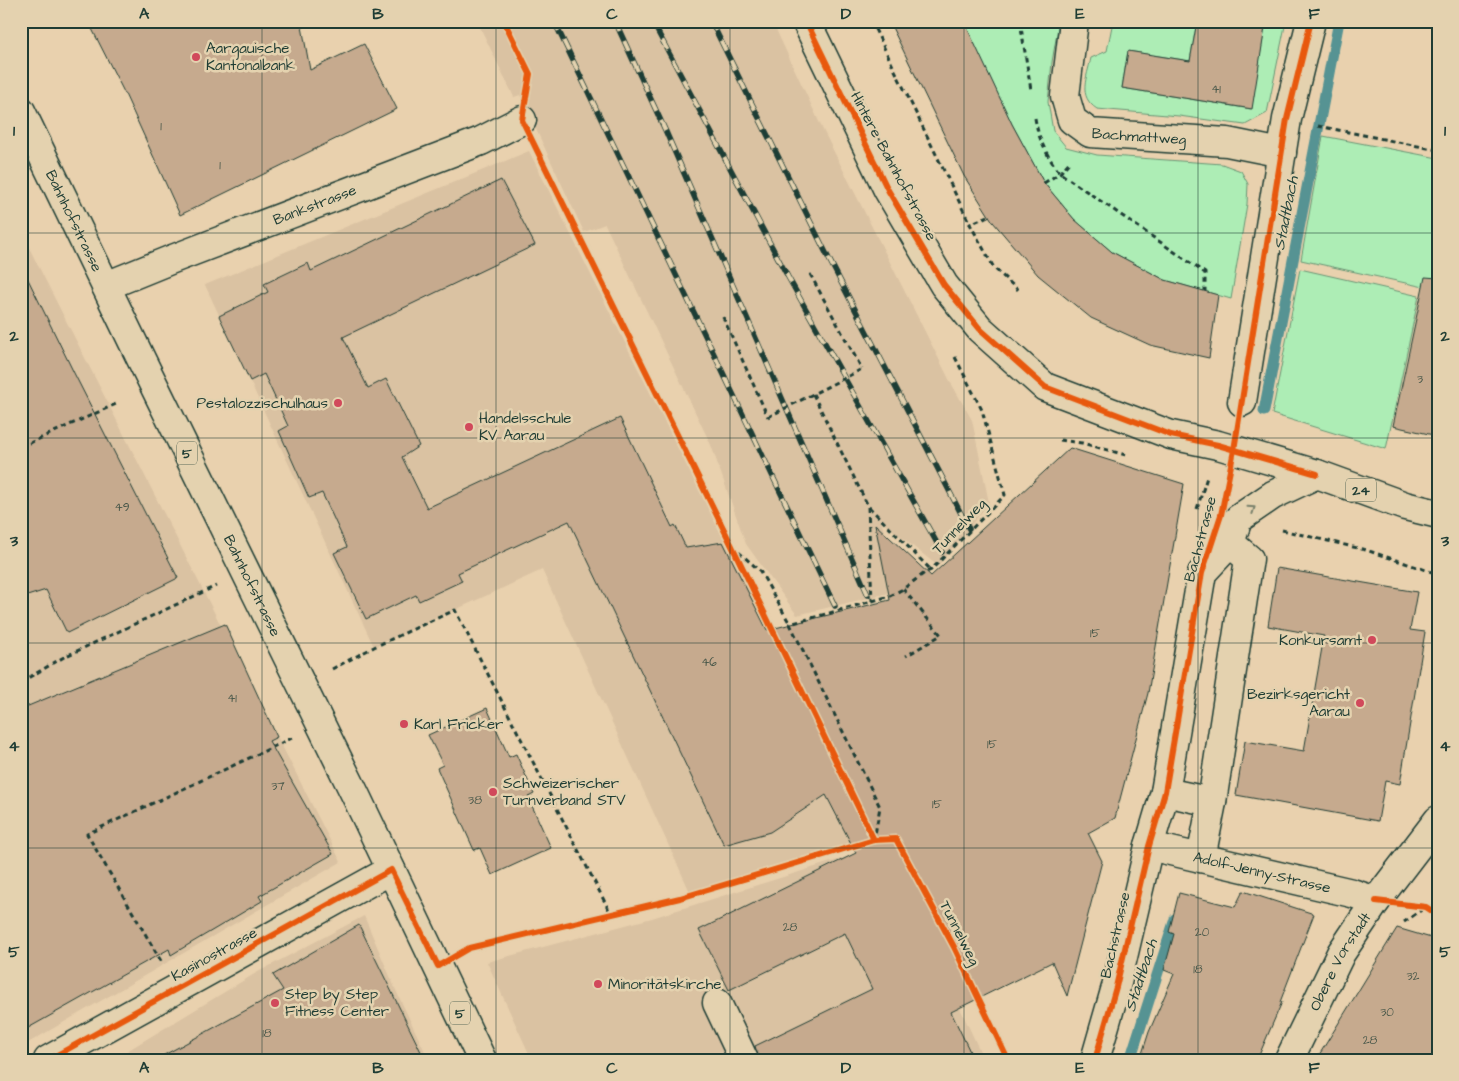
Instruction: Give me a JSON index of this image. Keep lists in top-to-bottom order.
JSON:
{
  "streets": {
    "main road": [
      "Bachmattweg",
      "Hintere Bahnhofstrasse",
      "Bankstrasse",
      "Bahnhofstrasse",
      "5",
      "24",
      "Bachstrasse",
      "Adolf-Jenny-Strasse",
      "Kasinostrasse",
      "Obere Vorstadt"
    ],
    "cycle path": ["Tunnelweg"]
  },
  "crossings": [
    ["Hintere Bahnhofstrasse", "Bachstrasse"],
    ["Bankstrasse", "Bahnhofstrasse"],
    ["Bahnhofstrasse", "Kasinostrasse"],
    ["Bachstrasse", "Adolf-Jenny-Strasse"],
    ["Adolf-Jenny-Strasse", "Obere Vorstadt"]
  ],
  "water": ["Stadtbach"],
  "places": [
    "Aargauische Kantonalbank",
    "Pestalozzischulhaus",
    "Handelsschule KV Aarau",
    "Konkursamt",
    "Bezirksgericht Aarau",
    "Karl Fricker",
    "Schweizerischer Turnverband STV",
    "Minoritätskirche",
    "Step by Step Fitness Center"
  ],
  "house_numbers": [
    "41",
    "1",
    "1",
    "3",
    "49",
    "15",
    "46",
    "41",
    "15",
    "37",
    "38",
    "15",
    "28",
    "20",
    "18",
    "32",
    "30",
    "18",
    "28"
  ],
  "grid": {
    "columns": [
      "A",
      "B",
      "C",
      "D",
      "E",
      "F"
    ],
    "rows": [
      "1",
      "2",
      "3",
      "4",
      "5"
    ]
  }
}
